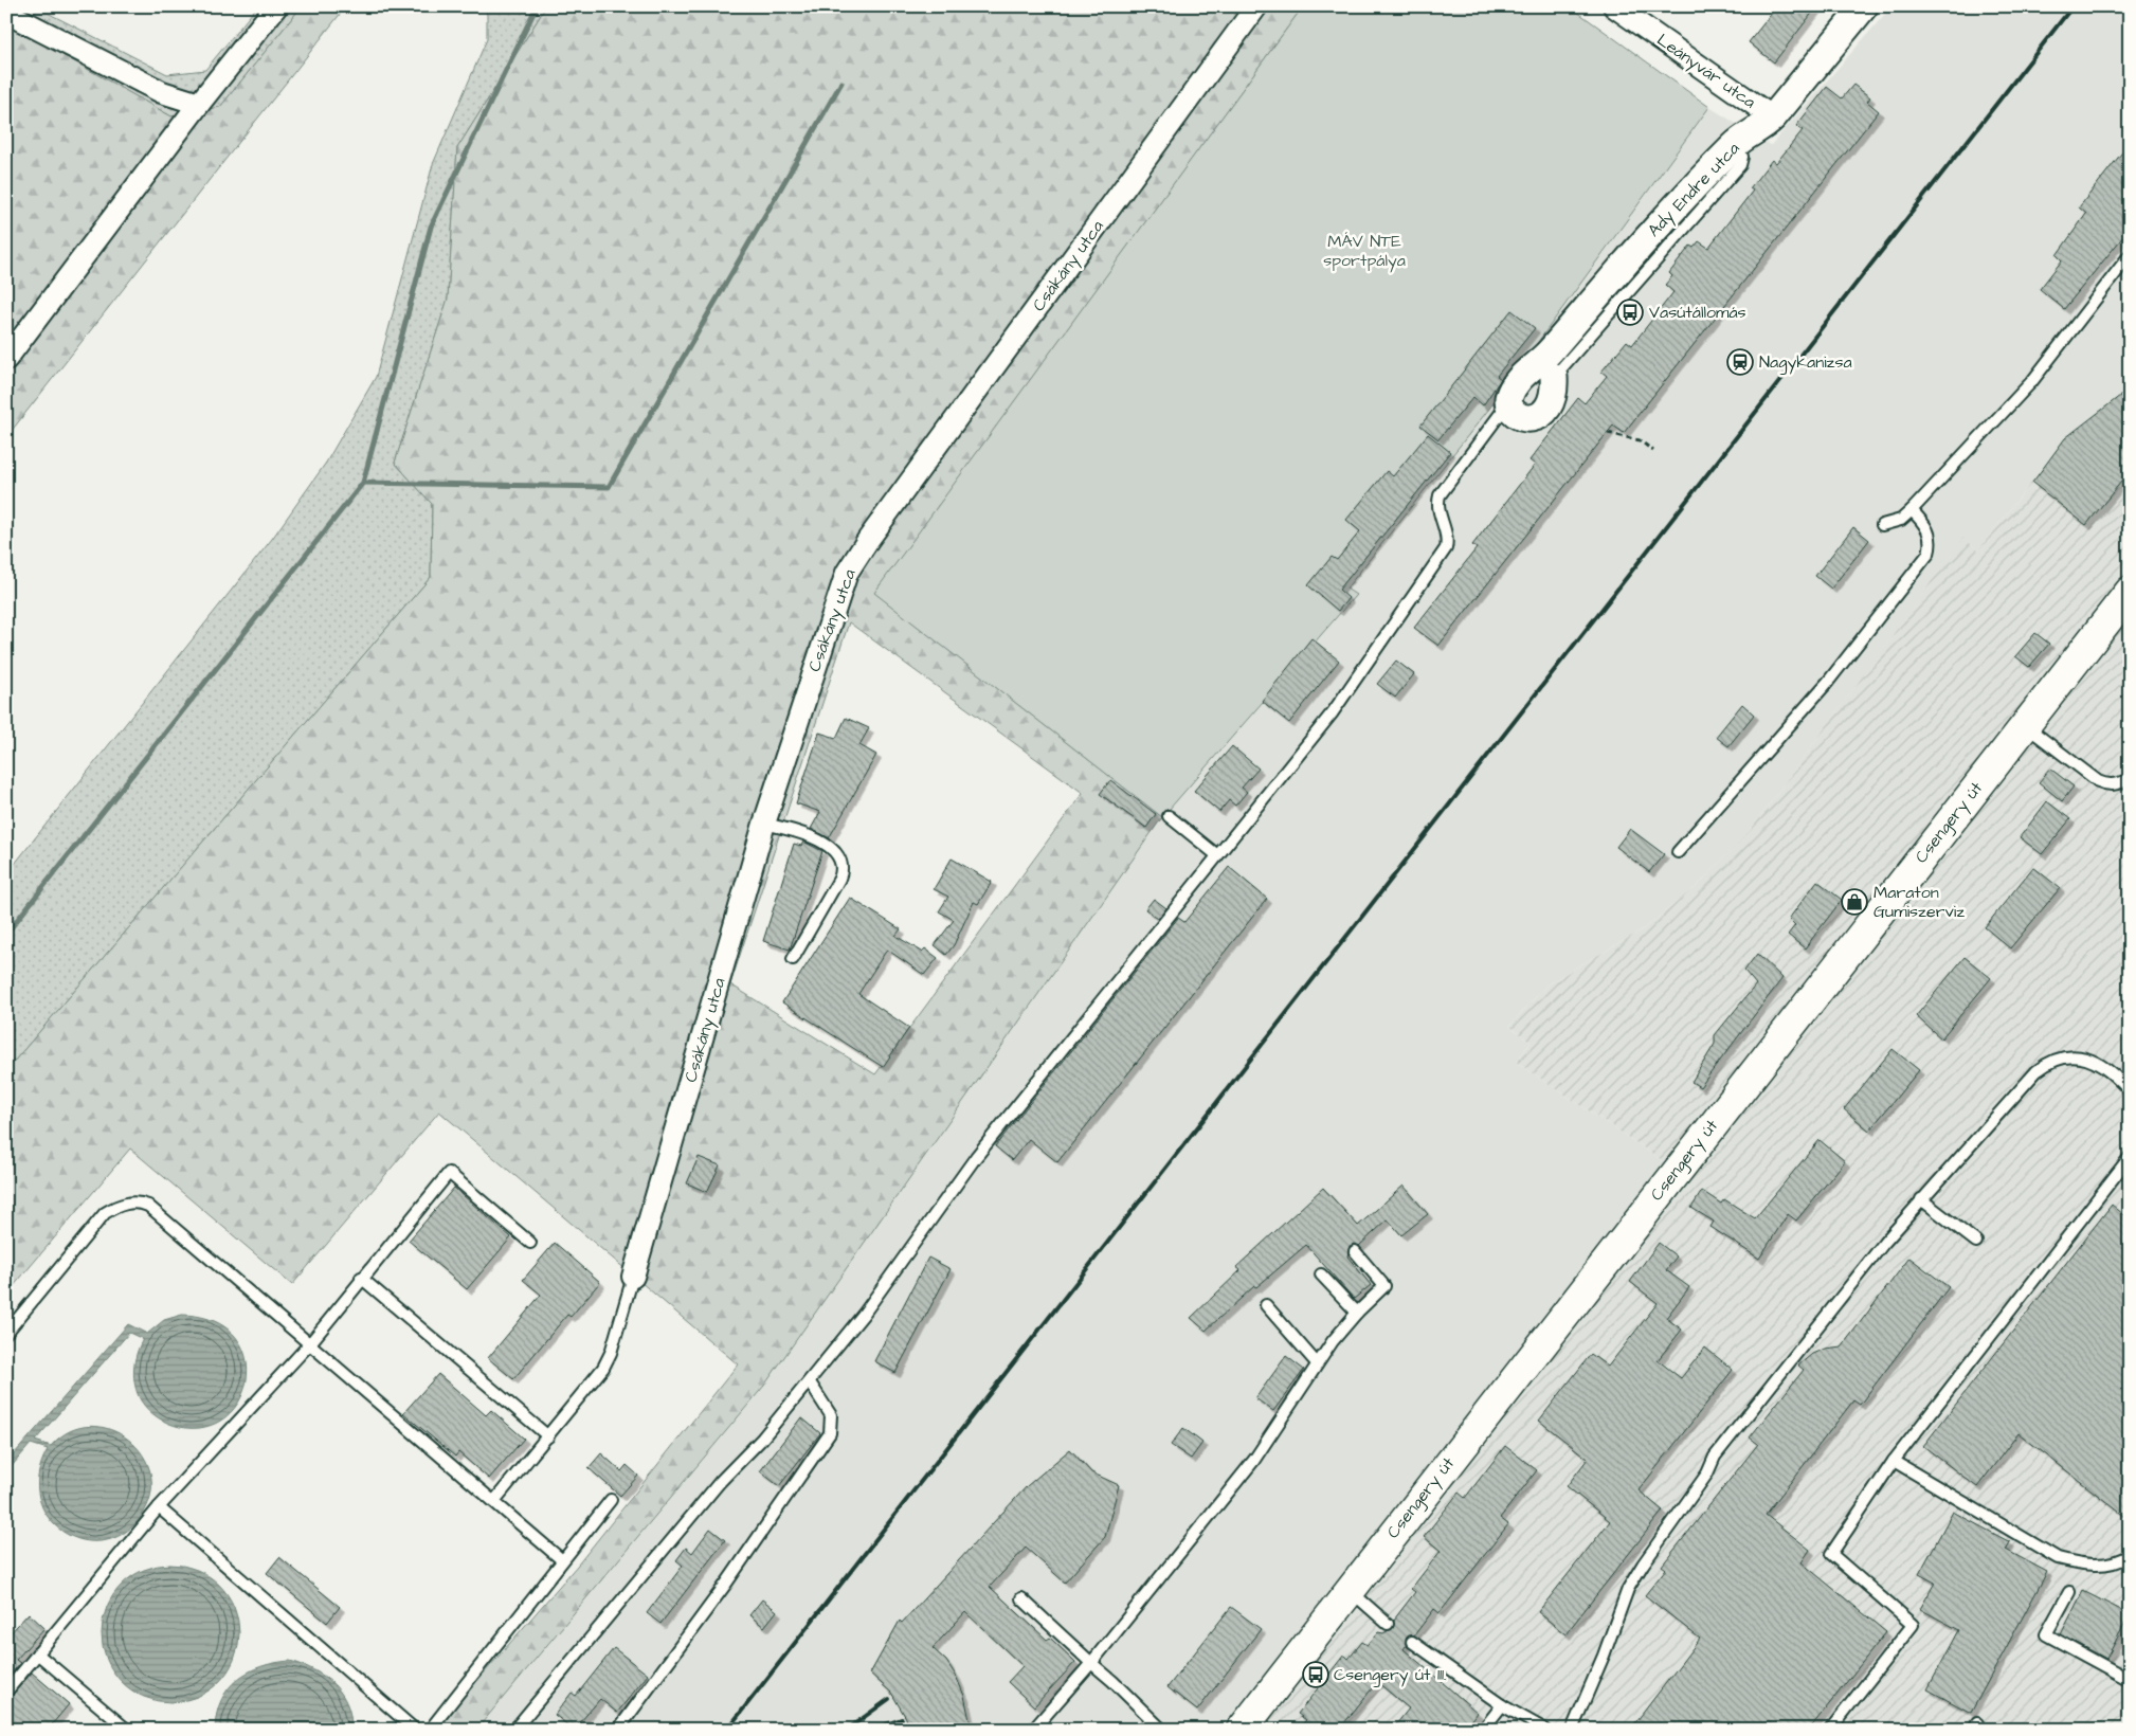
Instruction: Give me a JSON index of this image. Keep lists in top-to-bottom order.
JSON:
{
  "streets": {
    "main road": ["Csengery út"],
    "street": ["Leányvár utca", "Ady Endre utca", "Csákány utca"]
  },
  "crossings": [
    ["Leányvár utca", "Ady Endre utca"]
  ],
  "parks": ["MÁV NTE sportpálya"],
  "places": {
    "bus stop": ["Vasútállomás", "Csengery út 111."],
    "station": ["Nagykanizsa"],
    "shop": ["Maraton Gumiszerviz"]
  }
}
